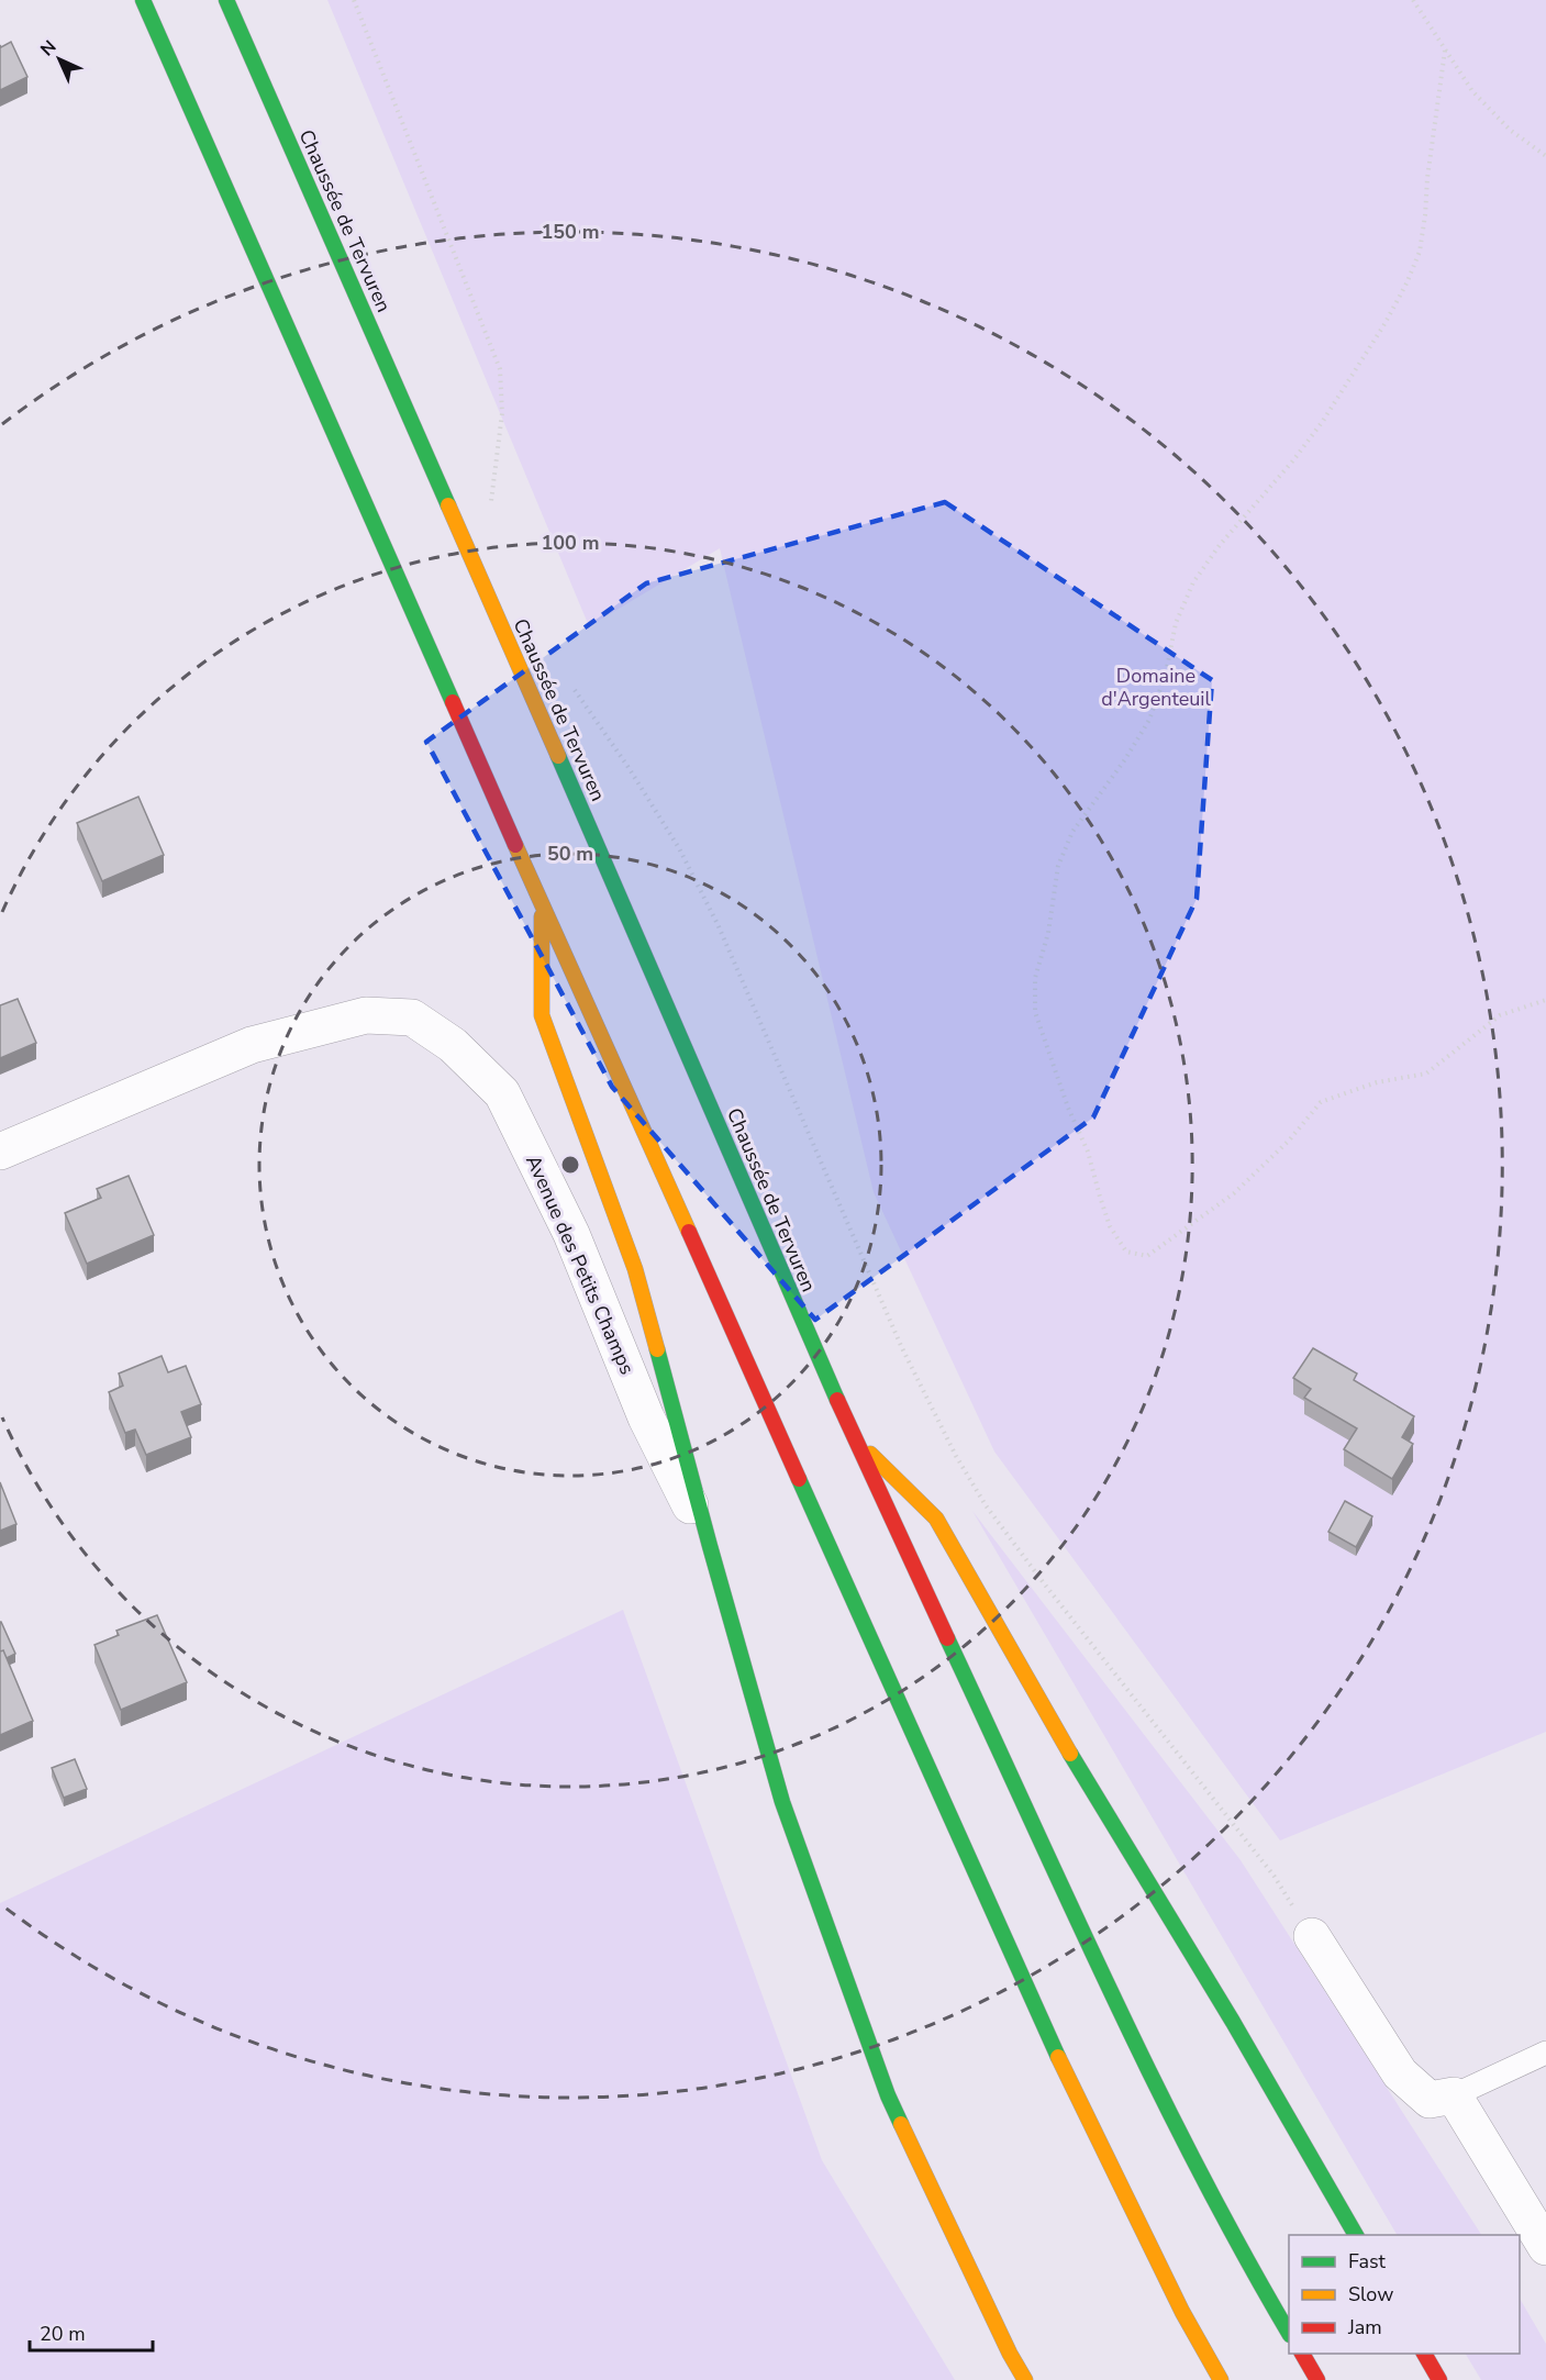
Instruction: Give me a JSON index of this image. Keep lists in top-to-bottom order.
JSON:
{
  "streets": {
    "main road": ["Chaussée de Tervuren"],
    "street": ["Avenue des Petits Champs"]
  },
  "parks": ["Domaine d'Argenteuil"],
  "legend": ["Fast", "Slow", "Jam"],
  "scale_bar": "20 m",
  "north": "top left",
  "rings": ["150 m", "100 m", "50 m"]
}
